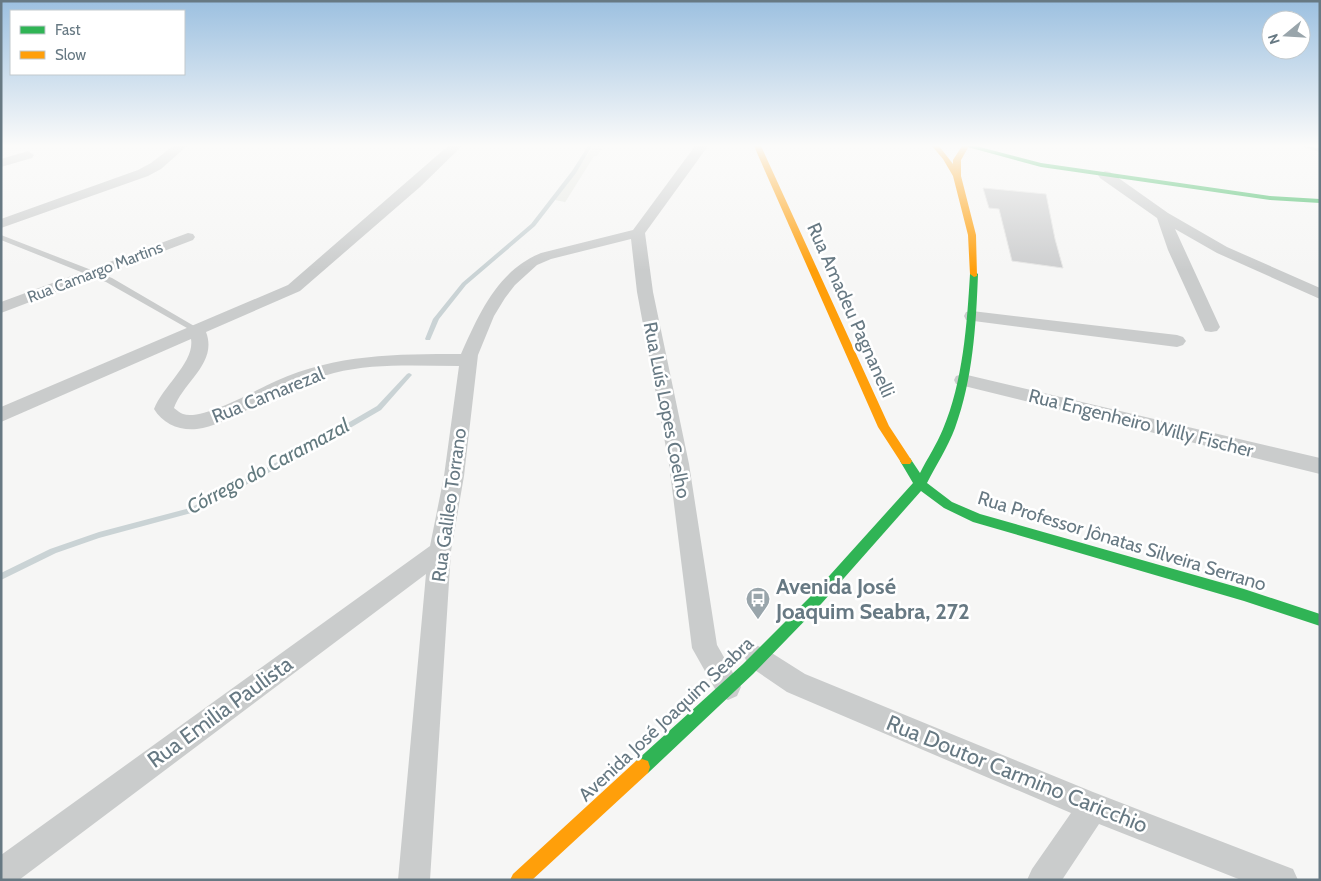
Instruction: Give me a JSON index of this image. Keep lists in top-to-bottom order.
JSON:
{
  "streets": {
    "main road": ["Rua Amadeu Pagnanelli", "Rua Professor Jônatas Silveira Serrano", "Avenida José Joaquim Seabra"],
    "street": [
      "Rua Camargo Martins",
      "Rua Camarezal",
      "Rua Luís Lopes Coelho",
      "Rua Engenheiro Willy Fischer",
      "Rua Galileo Torrano",
      "Rua Emilia Paulista",
      "Rua Doutor Carmino Caricchio"
    ]
  },
  "crossings": [
    ["Rua Amadeu Pagnanelli", "Rua Professor Jônatas Silveira Serrano"],
    ["Rua Amadeu Pagnanelli", "Avenida José Joaquim Seabra"],
    ["Rua Camarezal", "Rua Galileo Torrano"],
    ["Rua Luís Lopes Coelho", "Rua Galileo Torrano"],
    ["Rua Luís Lopes Coelho", "Avenida José Joaquim Seabra"],
    ["Rua Engenheiro Willy Fischer", "Avenida José Joaquim Seabra"],
    ["Rua Galileo Torrano", "Rua Emilia Paulista"],
    ["Rua Professor Jônatas Silveira Serrano", "Avenida José Joaquim Seabra"],
    ["Avenida José Joaquim Seabra", "Rua Doutor Carmino Caricchio"]
  ],
  "water": ["Córrego do Caramazal"],
  "places": {
    "bus stop": ["Avenida José Joaquim Seabra, 272"]
  },
  "legend": ["Fast", "Slow"],
  "north": "left"
}
